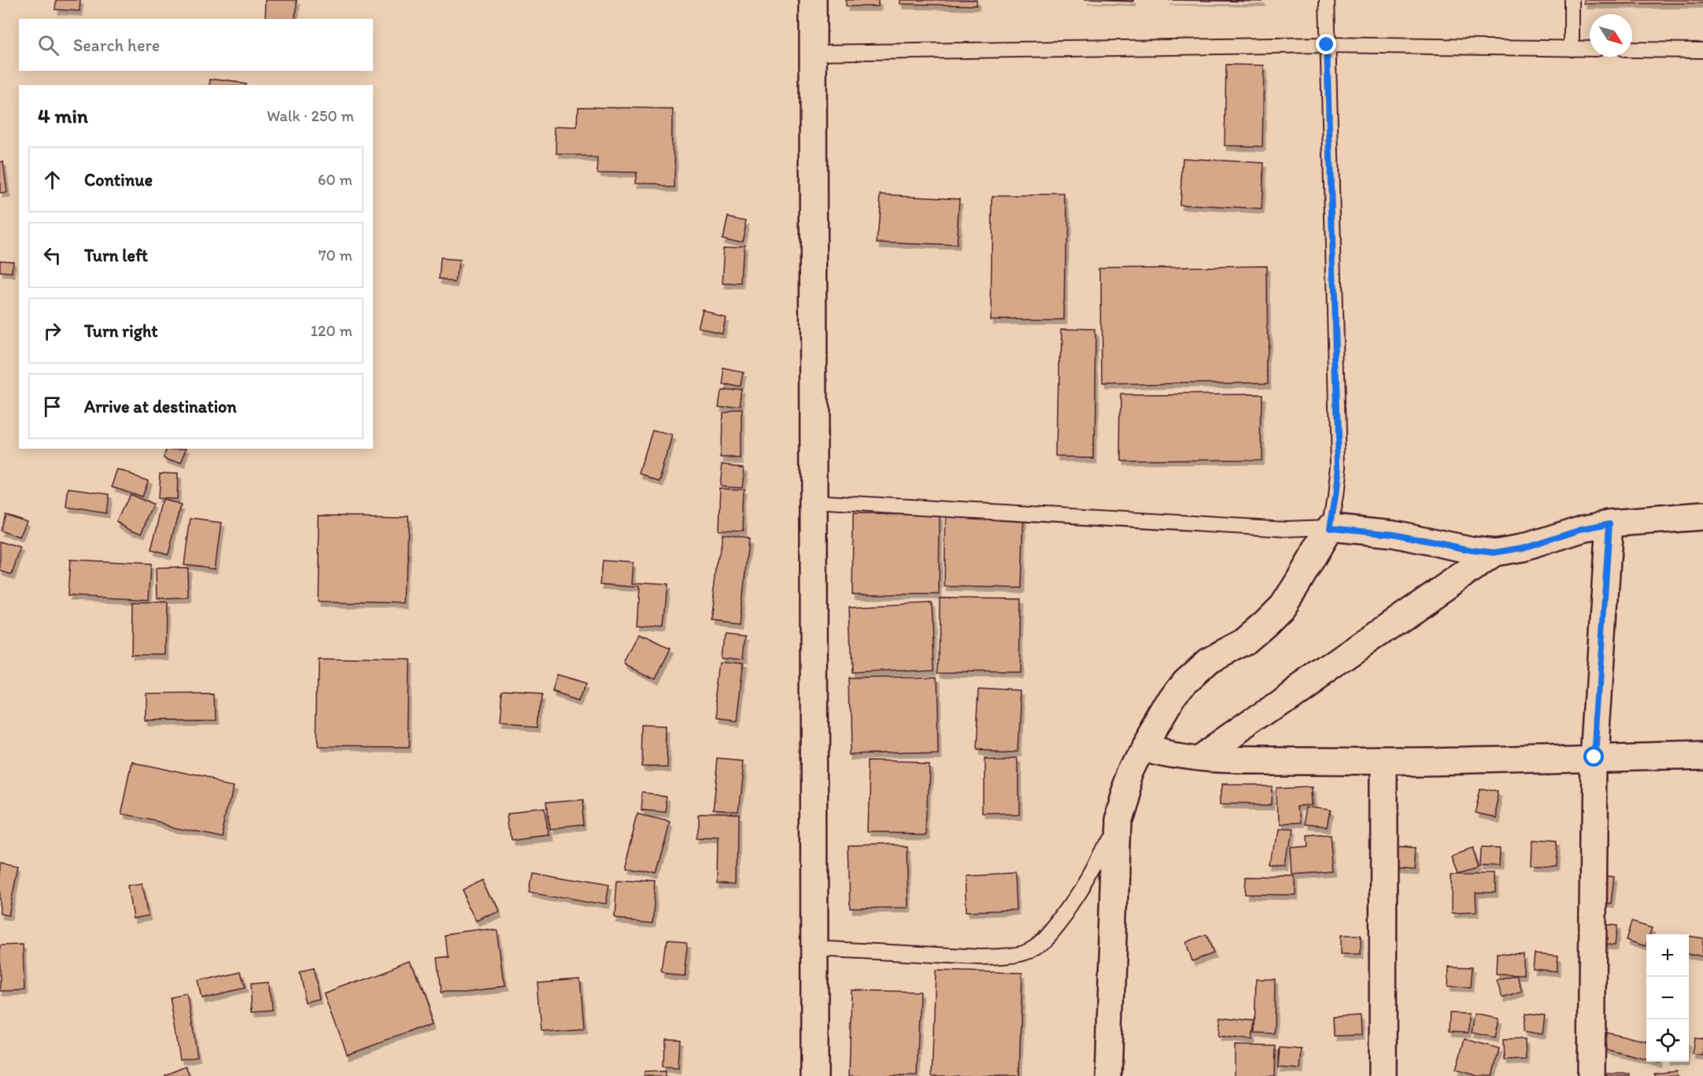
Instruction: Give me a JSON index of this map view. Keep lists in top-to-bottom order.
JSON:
{
  "north": "bottom right",
  "page": {
    "search": "Search here",
    "heading": ["4 min", "Walk · 250 m"],
    "list": [
      ["Continue", "60 m"],
      ["Turn left", "70 m"],
      ["Turn right", "120 m"],
      "Arrive at destination"
    ],
    "map_buttons": ["+", "−"]
  }
}
